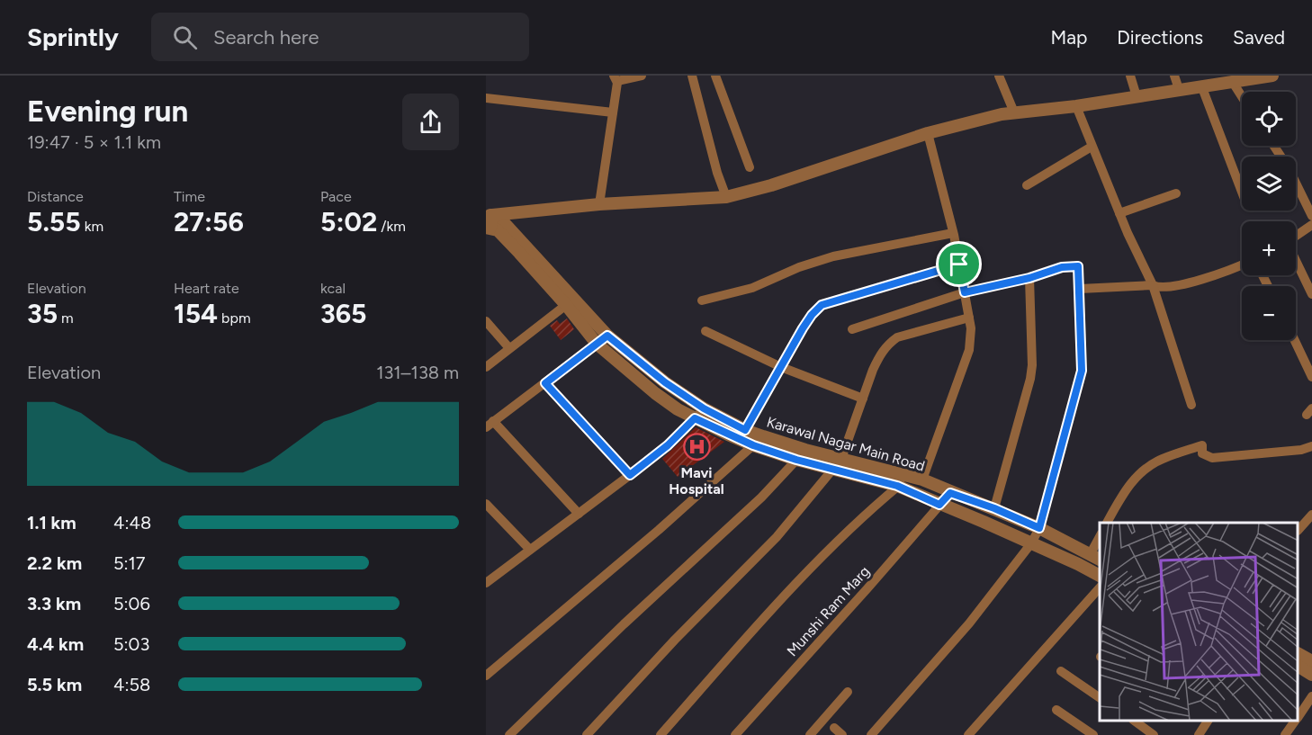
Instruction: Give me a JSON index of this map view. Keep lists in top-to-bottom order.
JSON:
{
  "streets": {
    "street": ["Karawal Nagar Main Road", "Munshi Ram Marg"]
  },
  "crossings": [
    ["Karawal Nagar Main Road", "Munshi Ram Marg"]
  ],
  "places": {
    "hospital": ["Mavi Hospital"]
  },
  "page": {
    "header": "Sprintly",
    "search": "Search here",
    "nav": ["Map", "Directions", "Saved"],
    "heading": ["Evening run", "19:47 · 5 × 1.1 km"],
    "map_buttons": ["+", "−"],
    "stats": [
      ["Distance", "5.55 km"],
      ["Time", "27:56"],
      ["Pace", "5:02 /km"],
      ["Elevation", "35 m"],
      ["Heart rate", "154 bpm"],
      ["kcal", "365"]
    ],
    "chart": ["Elevation", "131–138 m"],
    "list": [
      {
        "name": "1.1 km",
        "note": "4:48"
      },
      {
        "name": "2.2 km",
        "note": "5:17"
      },
      {
        "name": "3.3 km",
        "note": "5:06"
      },
      {
        "name": "4.4 km",
        "note": "5:03"
      },
      {
        "name": "5.5 km",
        "note": "4:58"
      }
    ]
  }
}
